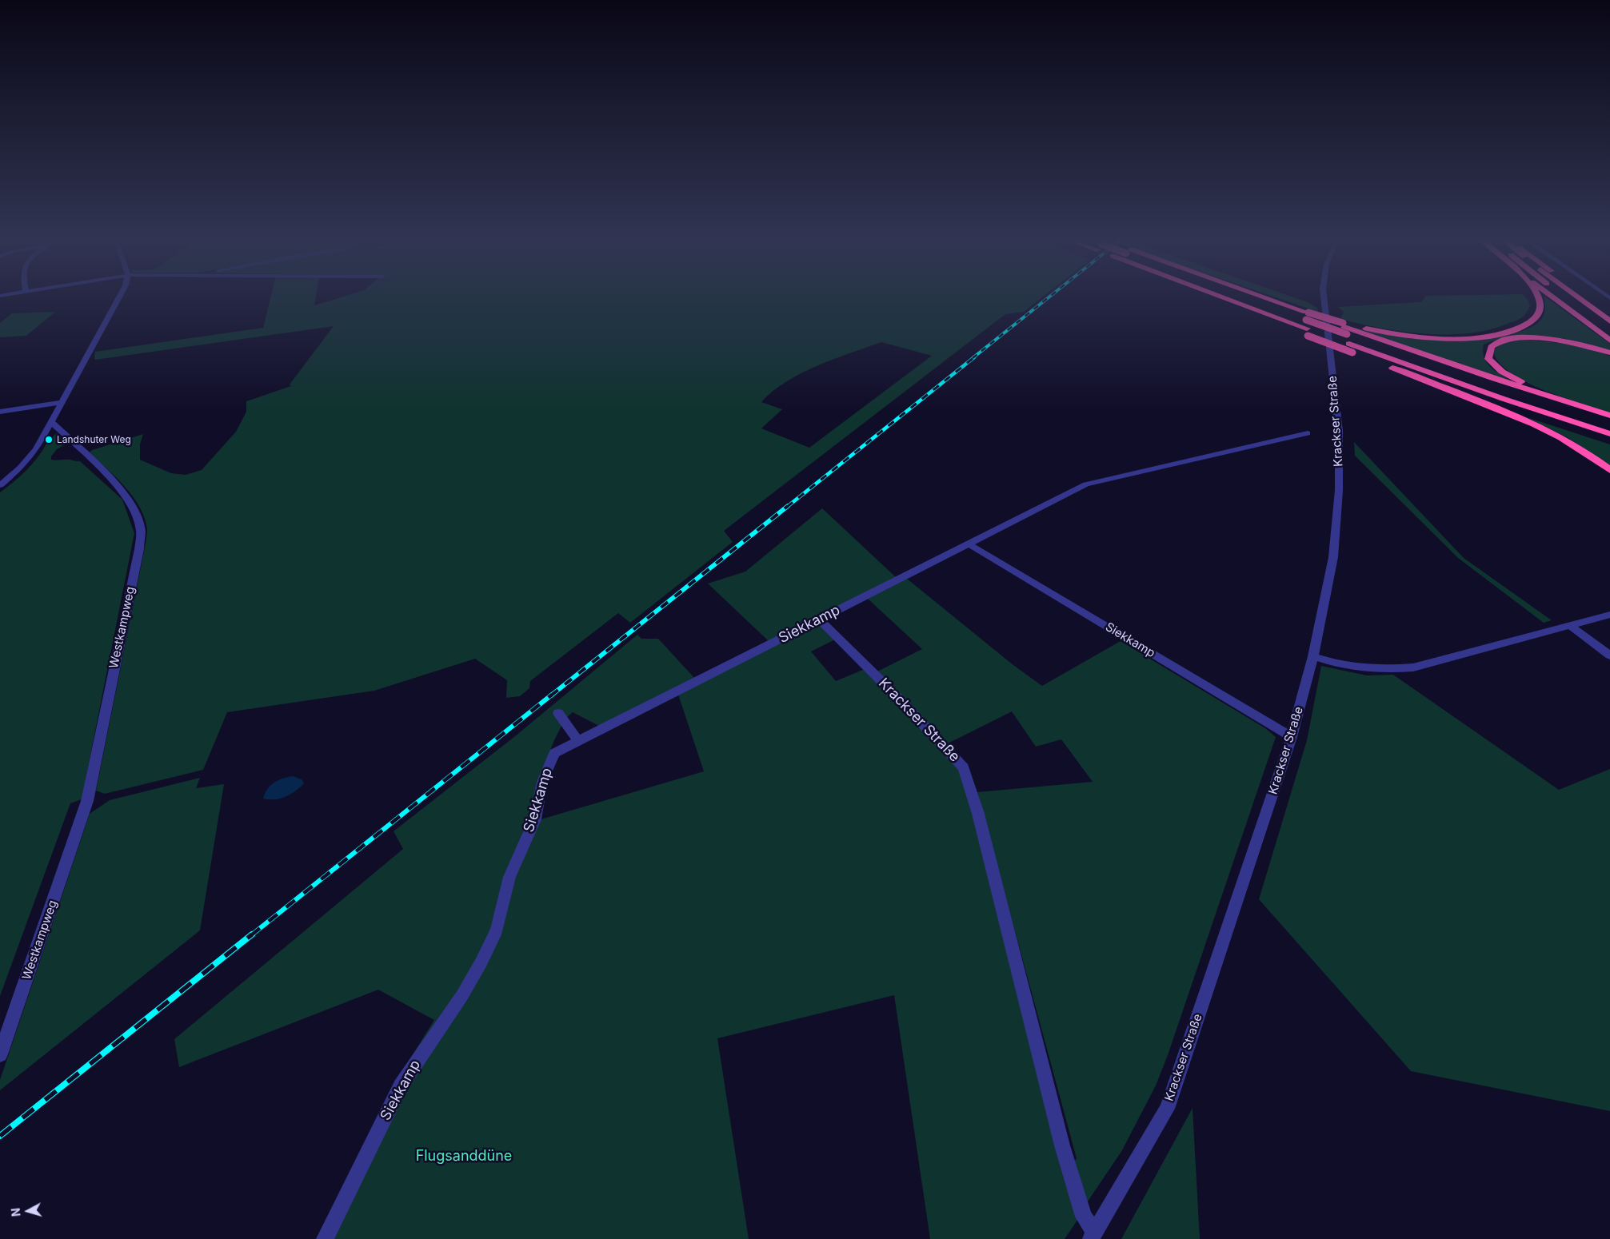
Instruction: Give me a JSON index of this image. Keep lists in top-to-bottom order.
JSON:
{
  "streets": {
    "street": ["Krackser Straße", "Siekkamp", "Westkampweg"]
  },
  "crossings": [
    ["Krackser Straße", "Siekkamp"]
  ],
  "parks": ["Flugsanddüne"],
  "places": ["Landshuter Weg"],
  "north": "left"
}
